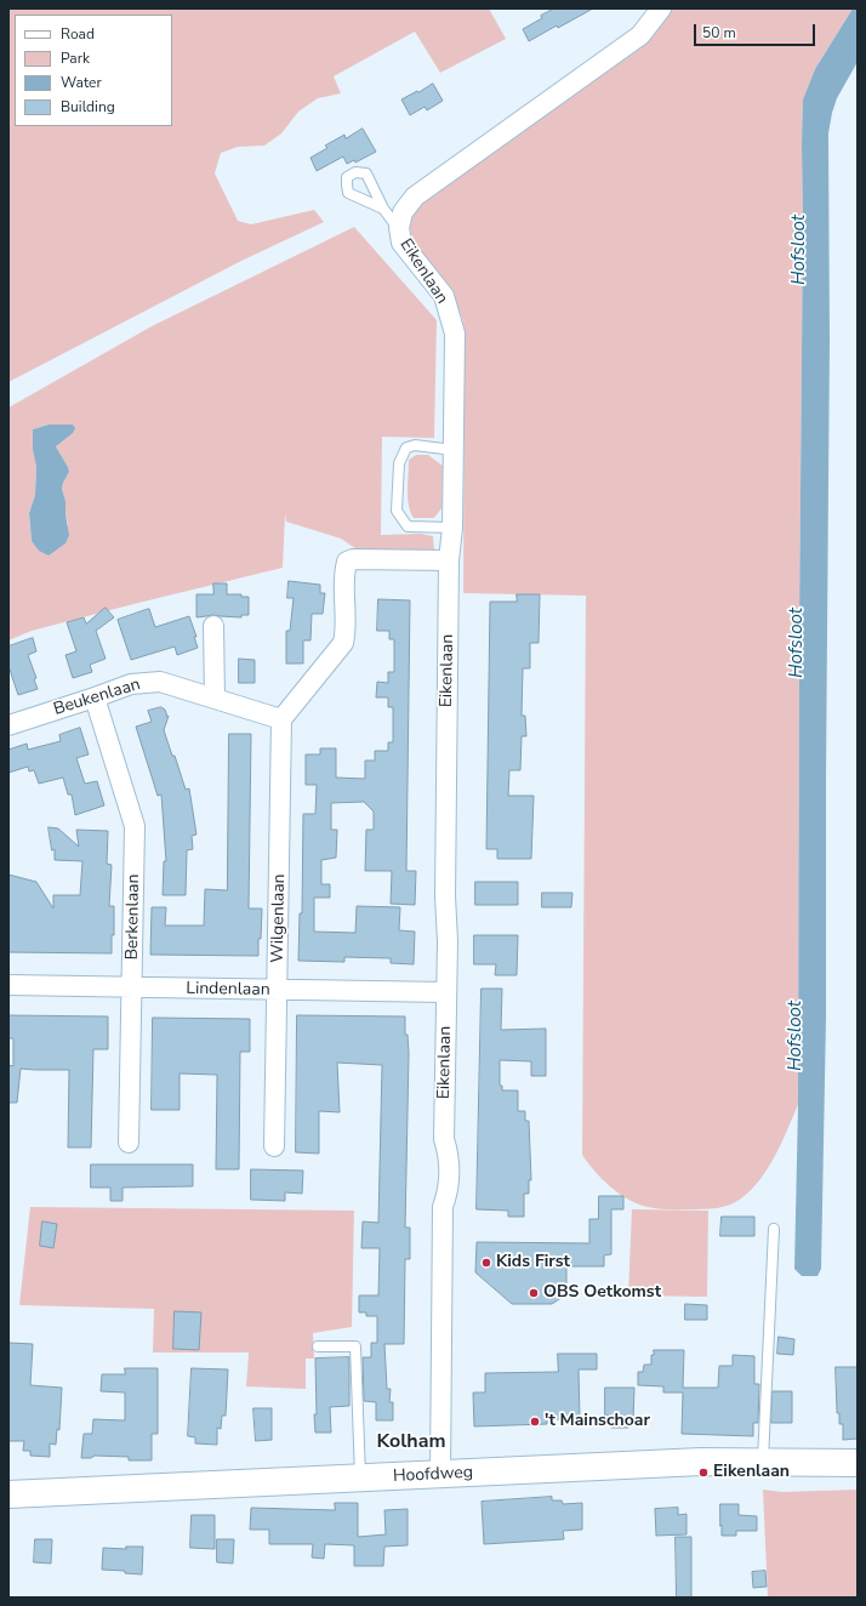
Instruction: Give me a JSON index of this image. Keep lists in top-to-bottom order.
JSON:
{
  "streets": {
    "main road": ["Hoofdweg"],
    "street": [
      "Eikenlaan",
      "Beukenlaan",
      "Berkenlaan",
      "Wilgenlaan",
      "Lindenlaan"
    ]
  },
  "crossings": [
    ["Eikenlaan", "Lindenlaan"],
    ["Eikenlaan", "Hoofdweg"],
    ["Beukenlaan", "Berkenlaan"],
    ["Beukenlaan", "Wilgenlaan"],
    ["Berkenlaan", "Lindenlaan"],
    ["Wilgenlaan", "Lindenlaan"]
  ],
  "districts": ["Kolham"],
  "water": ["Hofsloot"],
  "places": [
    "Kids First",
    "OBS Oetkomst",
    "'t Mainschoar",
    "Eikenlaan"
  ],
  "legend": [
    "Road",
    "Park",
    "Water",
    "Building"
  ],
  "scale_bar": "50 m"
}
